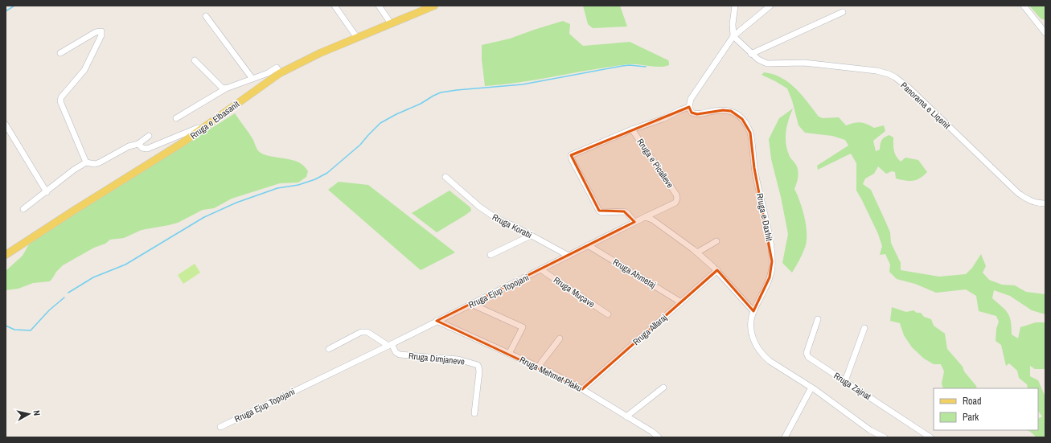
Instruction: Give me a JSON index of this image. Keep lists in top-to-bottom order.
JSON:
{
  "streets": {
    "main road": ["Rruga e Elbasanit"],
    "street": [
      "Panorama e Liqenit",
      "Rruga e Picalleve",
      "Rruga e Daxhit",
      "Rruga Korabi",
      "Rruga Ahmetaj",
      "Rruga Ejup Topojani",
      "Rruga Muçave",
      "Rruga Allaraj",
      "Rruga Dimjaneve",
      "Rruga Mehmet Plaku",
      "Rruga Zajnat"
    ]
  },
  "crossings": [
    ["Rruga e Picalleve", "Rruga e Daxhit"],
    ["Rruga e Picalleve", "Rruga Ejup Topojani"],
    ["Rruga Korabi", "Rruga Ejup Topojani"],
    ["Rruga Ahmetaj", "Rruga Ejup Topojani"],
    ["Rruga Ahmetaj", "Rruga Allaraj"],
    ["Rruga Ejup Topojani", "Rruga Muçave"],
    ["Rruga Ejup Topojani", "Rruga Dimjaneve"],
    ["Rruga Ejup Topojani", "Rruga Mehmet Plaku"],
    ["Rruga Allaraj", "Rruga Mehmet Plaku"]
  ],
  "legend": ["Road", "Park"],
  "north": "right"
}
